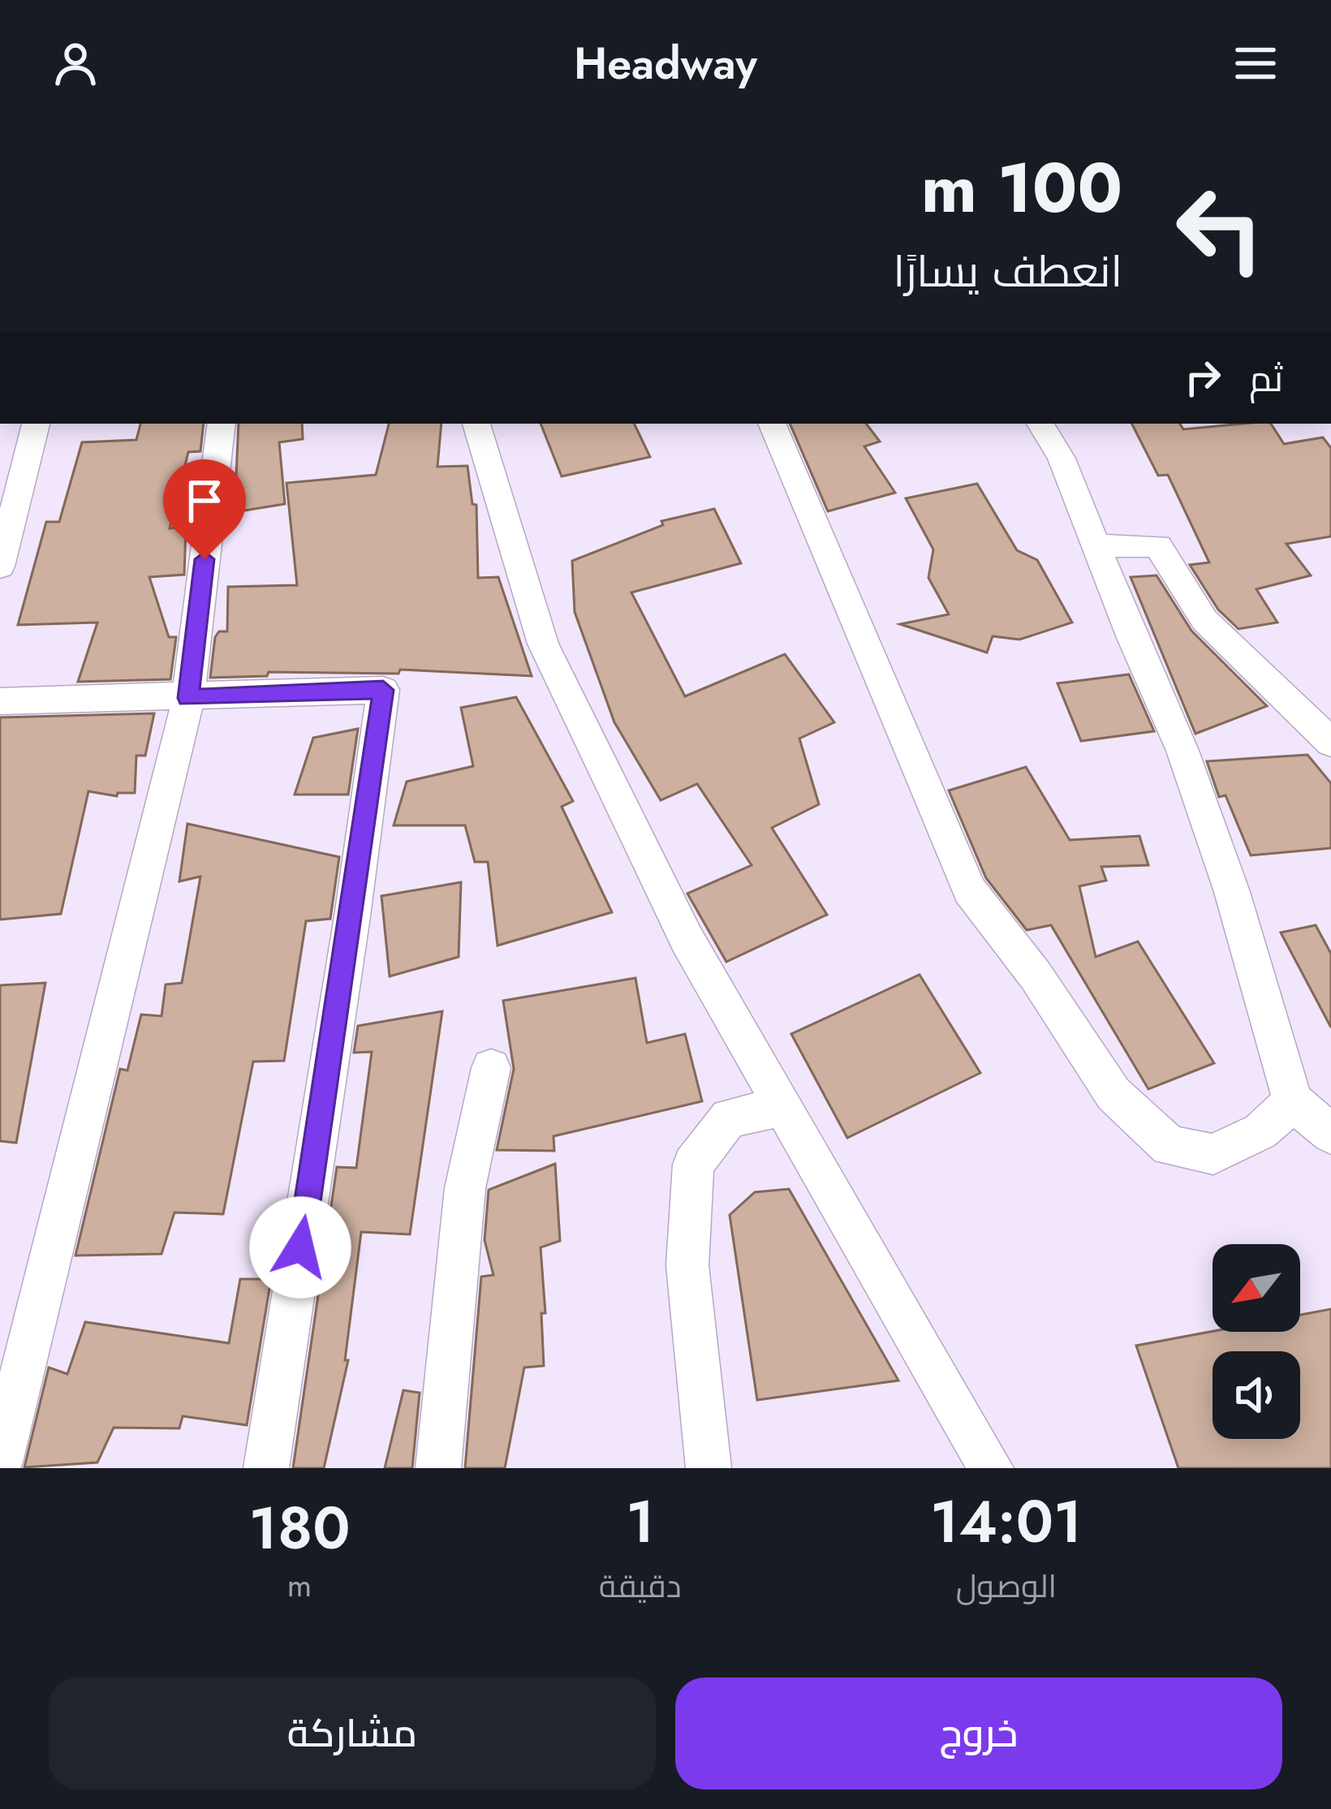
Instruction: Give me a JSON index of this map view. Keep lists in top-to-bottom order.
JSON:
{
  "north": "bottom left",
  "page": {
    "header": "Headway",
    "turn": ["100 m", "انعطف يسارًا"],
    "then": "ثم",
    "eta": [
      "14:01",
      "الوصول",
      "1",
      "دقيقة",
      "180",
      "m"
    ],
    "buttons": ["خروج", "مشاركة"]
  }
}
